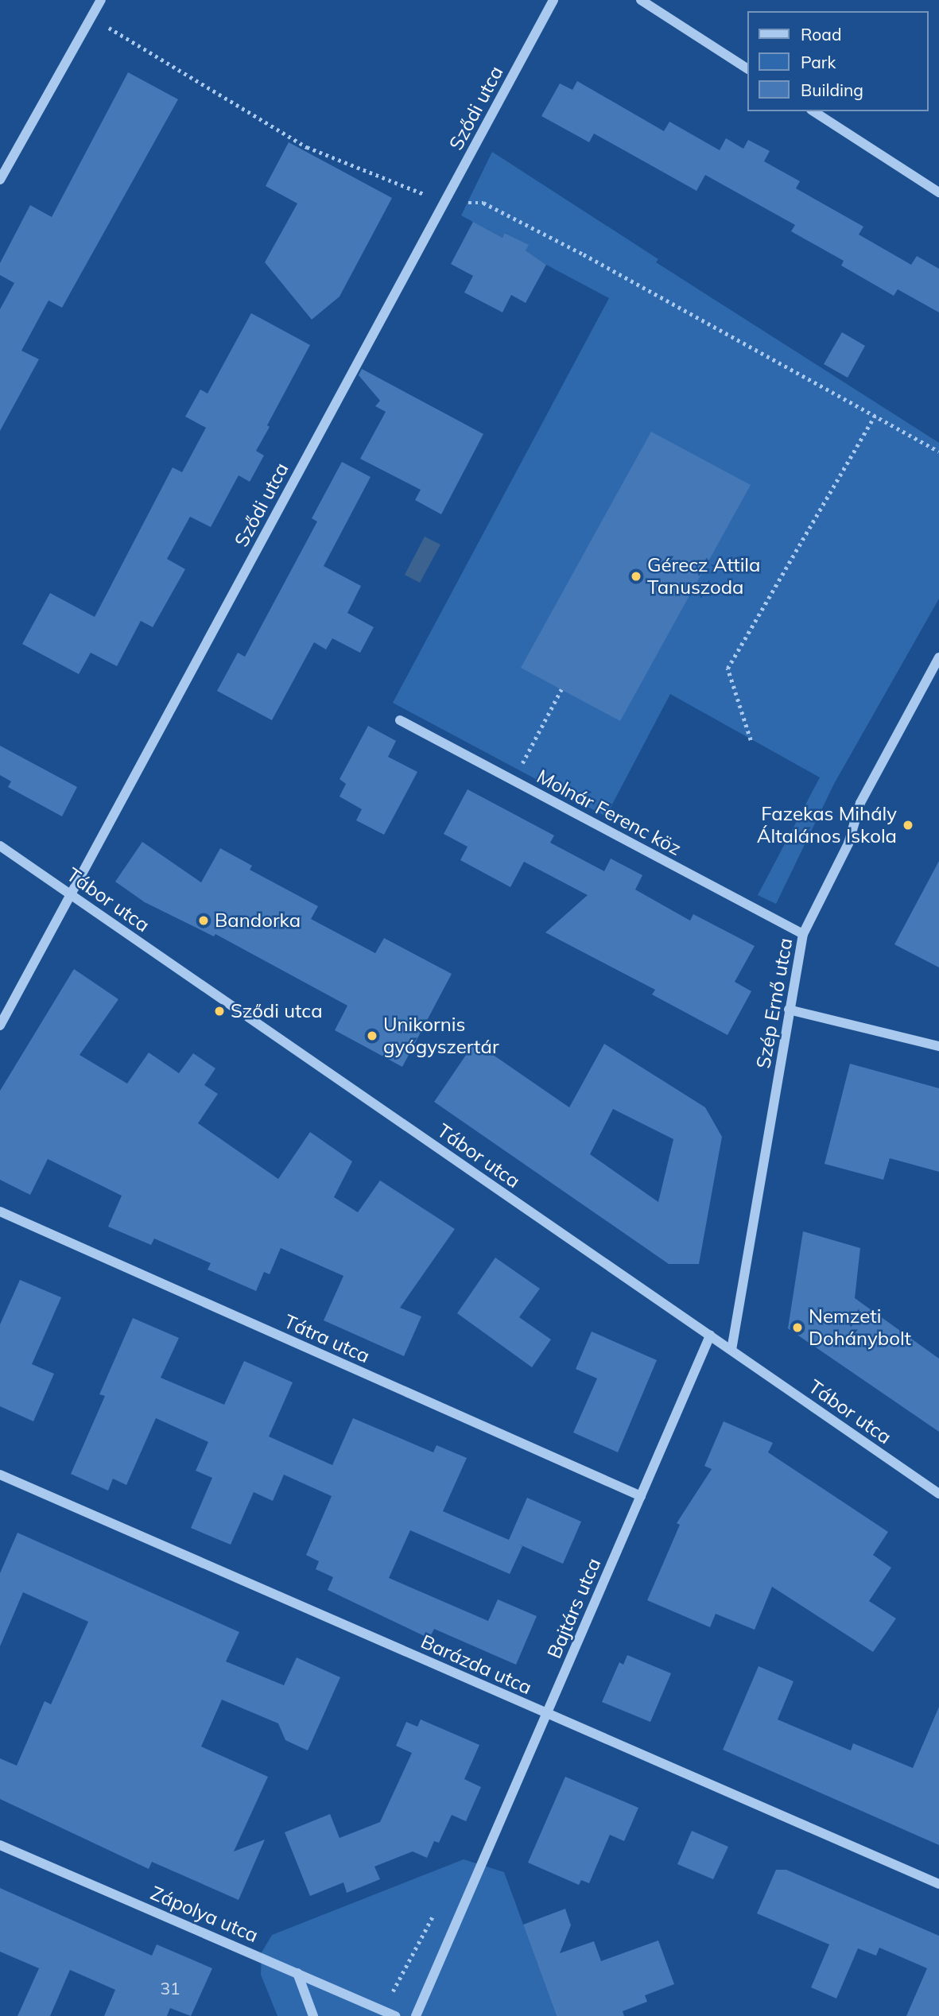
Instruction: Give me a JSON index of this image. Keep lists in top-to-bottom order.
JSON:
{
  "streets": {
    "street": [
      "Sződi utca",
      "Molnár Ferenc köz",
      "Tábor utca",
      "Szép Ernő utca",
      "Tátra utca",
      "Bajtárs utca",
      "Barázda utca",
      "Zápolya utca"
    ]
  },
  "crossings": [
    ["Sződi utca", "Tábor utca"],
    ["Molnár Ferenc köz", "Szép Ernő utca"],
    ["Tábor utca", "Szép Ernő utca"],
    ["Tábor utca", "Bajtárs utca"],
    ["Tátra utca", "Bajtárs utca"],
    ["Bajtárs utca", "Barázda utca"]
  ],
  "places": [
    "Gérecz Attila Tanuszoda",
    "Fazekas Mihály Általános Iskola",
    "Bandorka",
    "Sződi utca",
    "Unikornis gyógyszertár",
    "Nemzeti Dohánybolt"
  ],
  "house_numbers": ["31"],
  "legend": ["Road", "Park", "Building"]
}
